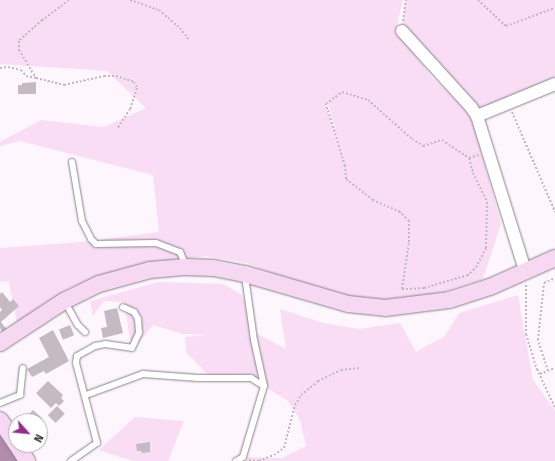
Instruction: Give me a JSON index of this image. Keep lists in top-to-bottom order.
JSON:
{
  "north": "bottom right"
}
